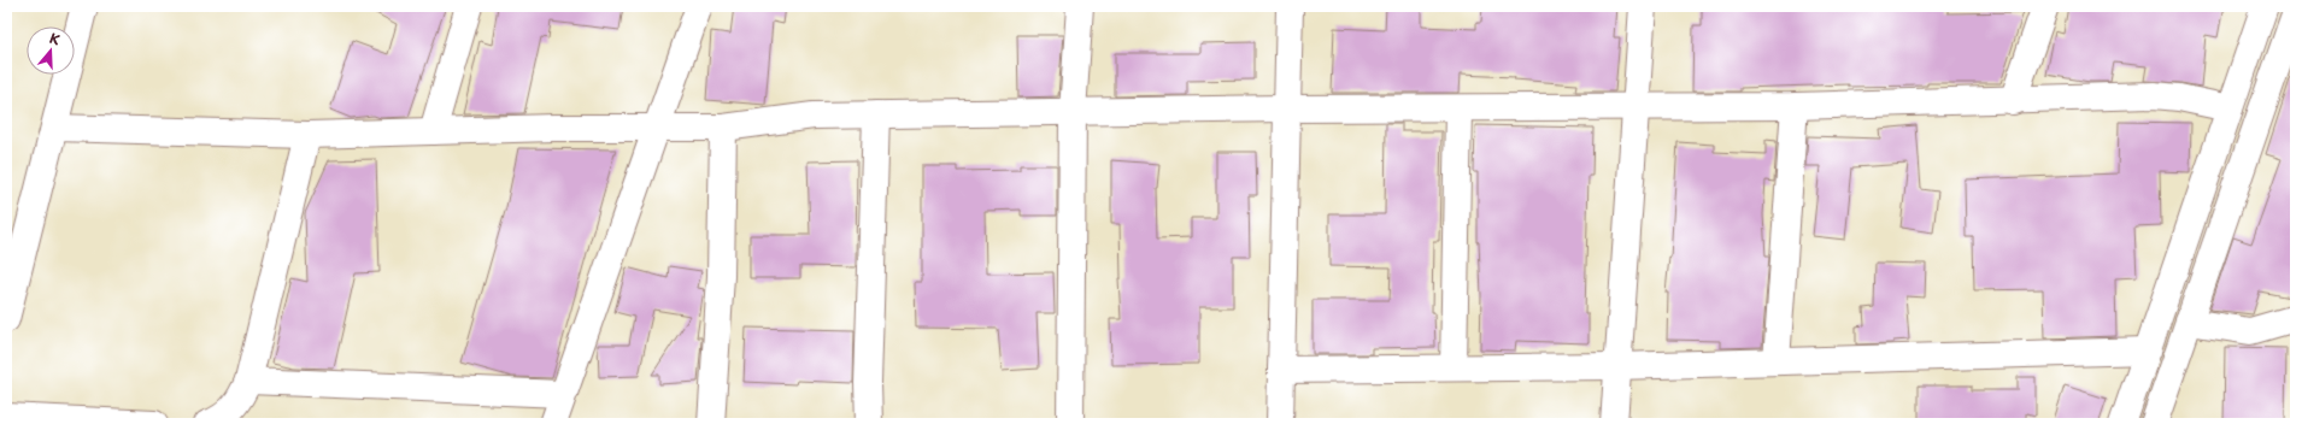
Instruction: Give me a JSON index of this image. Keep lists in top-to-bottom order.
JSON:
{
  "north": "top"
}
